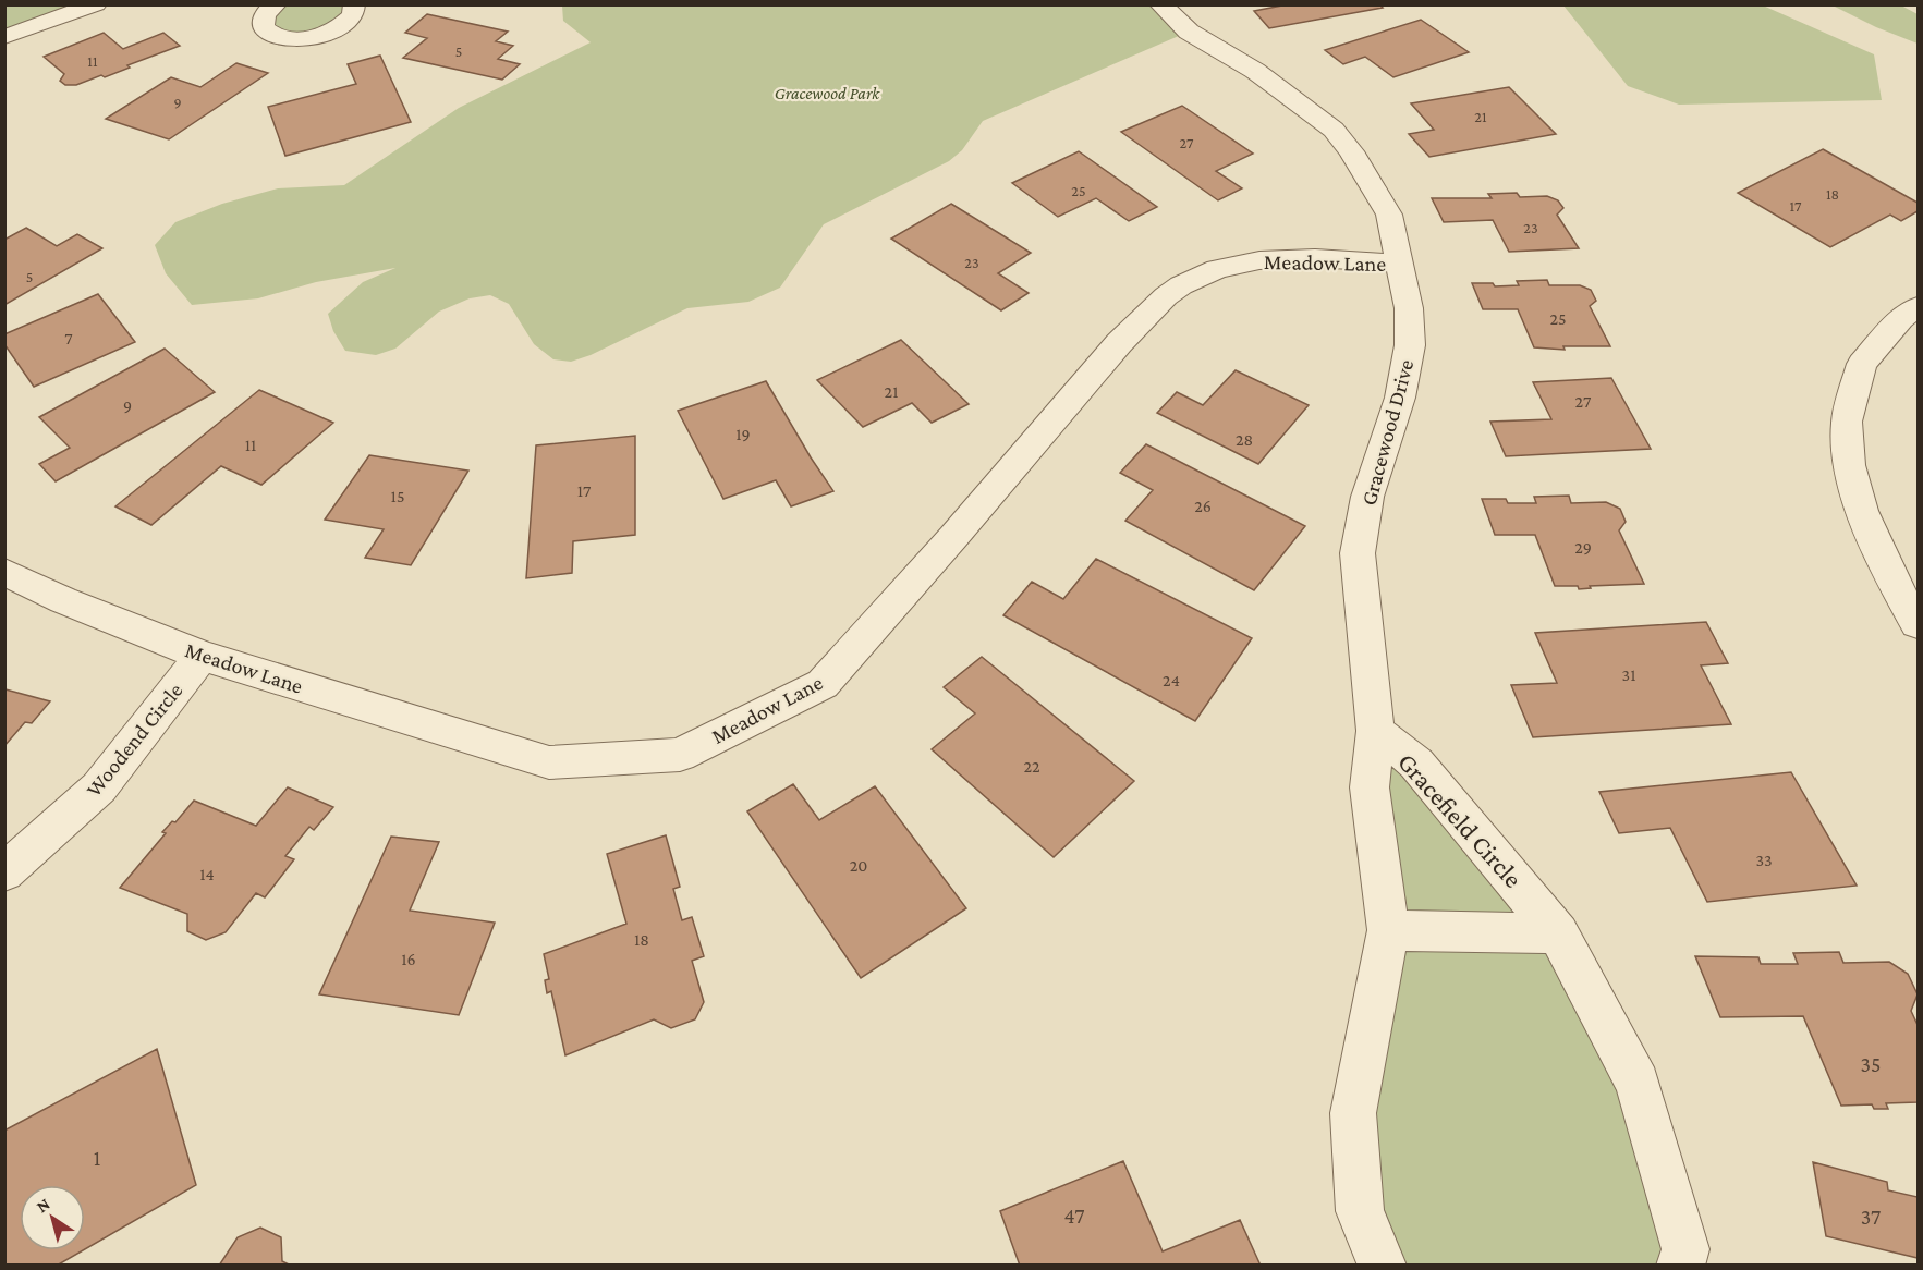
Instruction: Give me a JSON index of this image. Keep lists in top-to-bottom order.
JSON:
{
  "streets": {
    "street": [
      "Meadow Lane",
      "Gracewood Drive",
      "Woodend Circle",
      "Gracefield Circle"
    ]
  },
  "crossings": [
    ["Meadow Lane", "Gracewood Drive"],
    ["Meadow Lane", "Woodend Circle"],
    ["Gracewood Drive", "Gracefield Circle"]
  ],
  "parks": ["Gracewood Park"],
  "house_numbers": [
    "5",
    "11",
    "9",
    "21",
    "27",
    "25",
    "18",
    "17",
    "23",
    "23",
    "5",
    "25",
    "7",
    "21",
    "27",
    "9",
    "19",
    "28",
    "11",
    "17",
    "15",
    "26",
    "29",
    "31",
    "24",
    "22",
    "33",
    "20",
    "14",
    "18",
    "16",
    "35",
    "1",
    "47",
    "37"
  ],
  "north": "top left"
}
